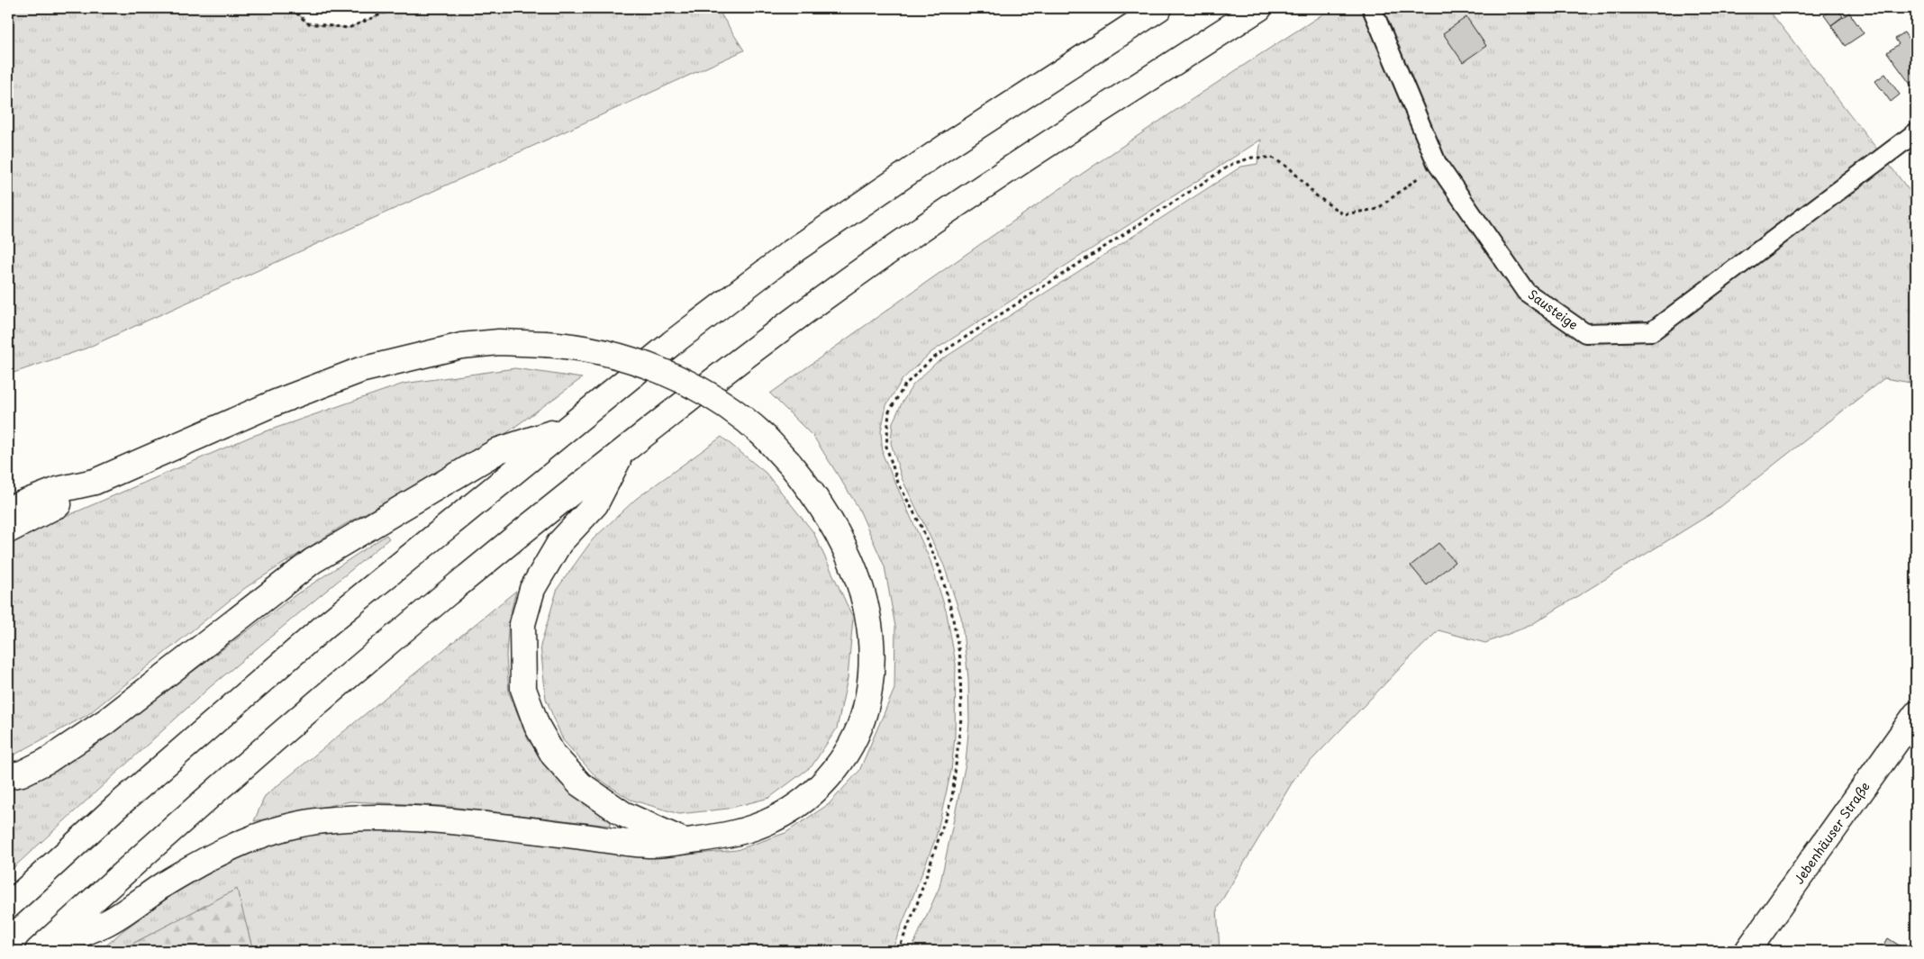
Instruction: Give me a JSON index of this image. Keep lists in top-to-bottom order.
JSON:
{
  "streets": {
    "main road": ["Jebenhäuser Straße"],
    "lane": ["Sausteige"]
  }
}
